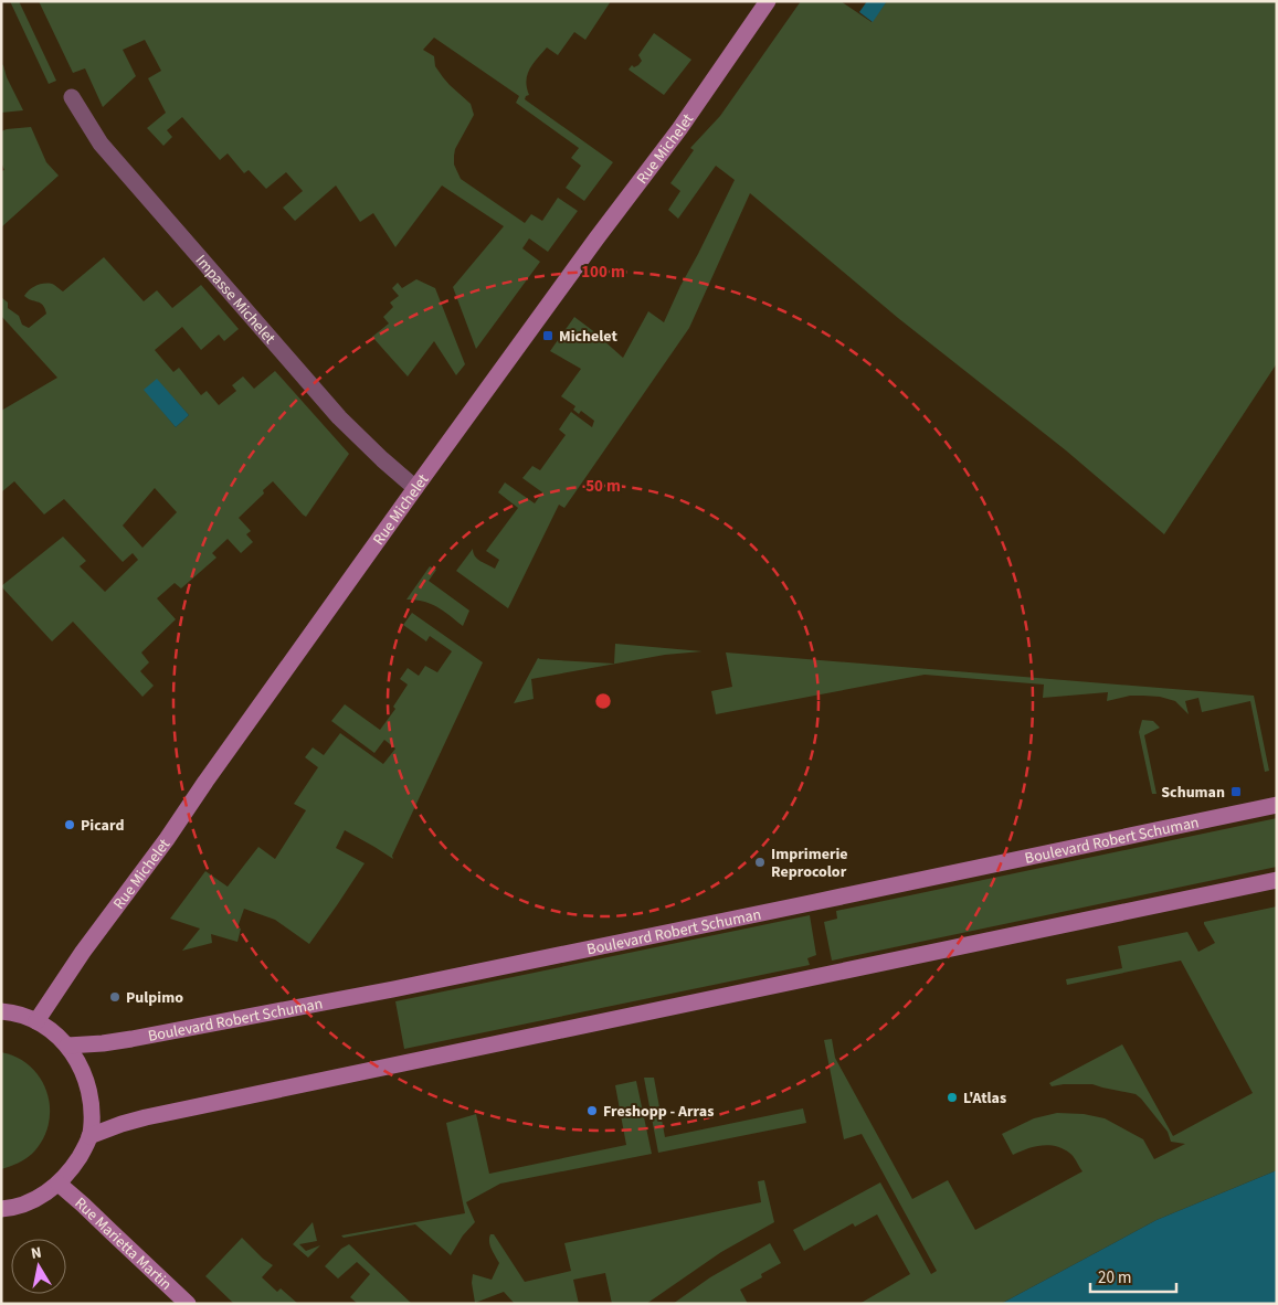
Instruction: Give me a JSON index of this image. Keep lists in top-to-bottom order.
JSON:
{
  "streets": {
    "main road": ["Rue Michelet", "Boulevard Robert Schuman", "Rue Marietta Martin"],
    "street": ["Impasse Michelet"]
  },
  "crossings": [
    ["Rue Michelet", "Impasse Michelet"]
  ],
  "places": {
    "transit": ["Michelet", "Schuman"],
    "other": [
      "Picard",
      "Imprimerie Reprocolor",
      "Pulpimo",
      "L'Atlas",
      "Freshopp - Arras"
    ]
  },
  "scale_bar": "20 m",
  "north": "top",
  "rings": ["100 m", "50 m"]
}
